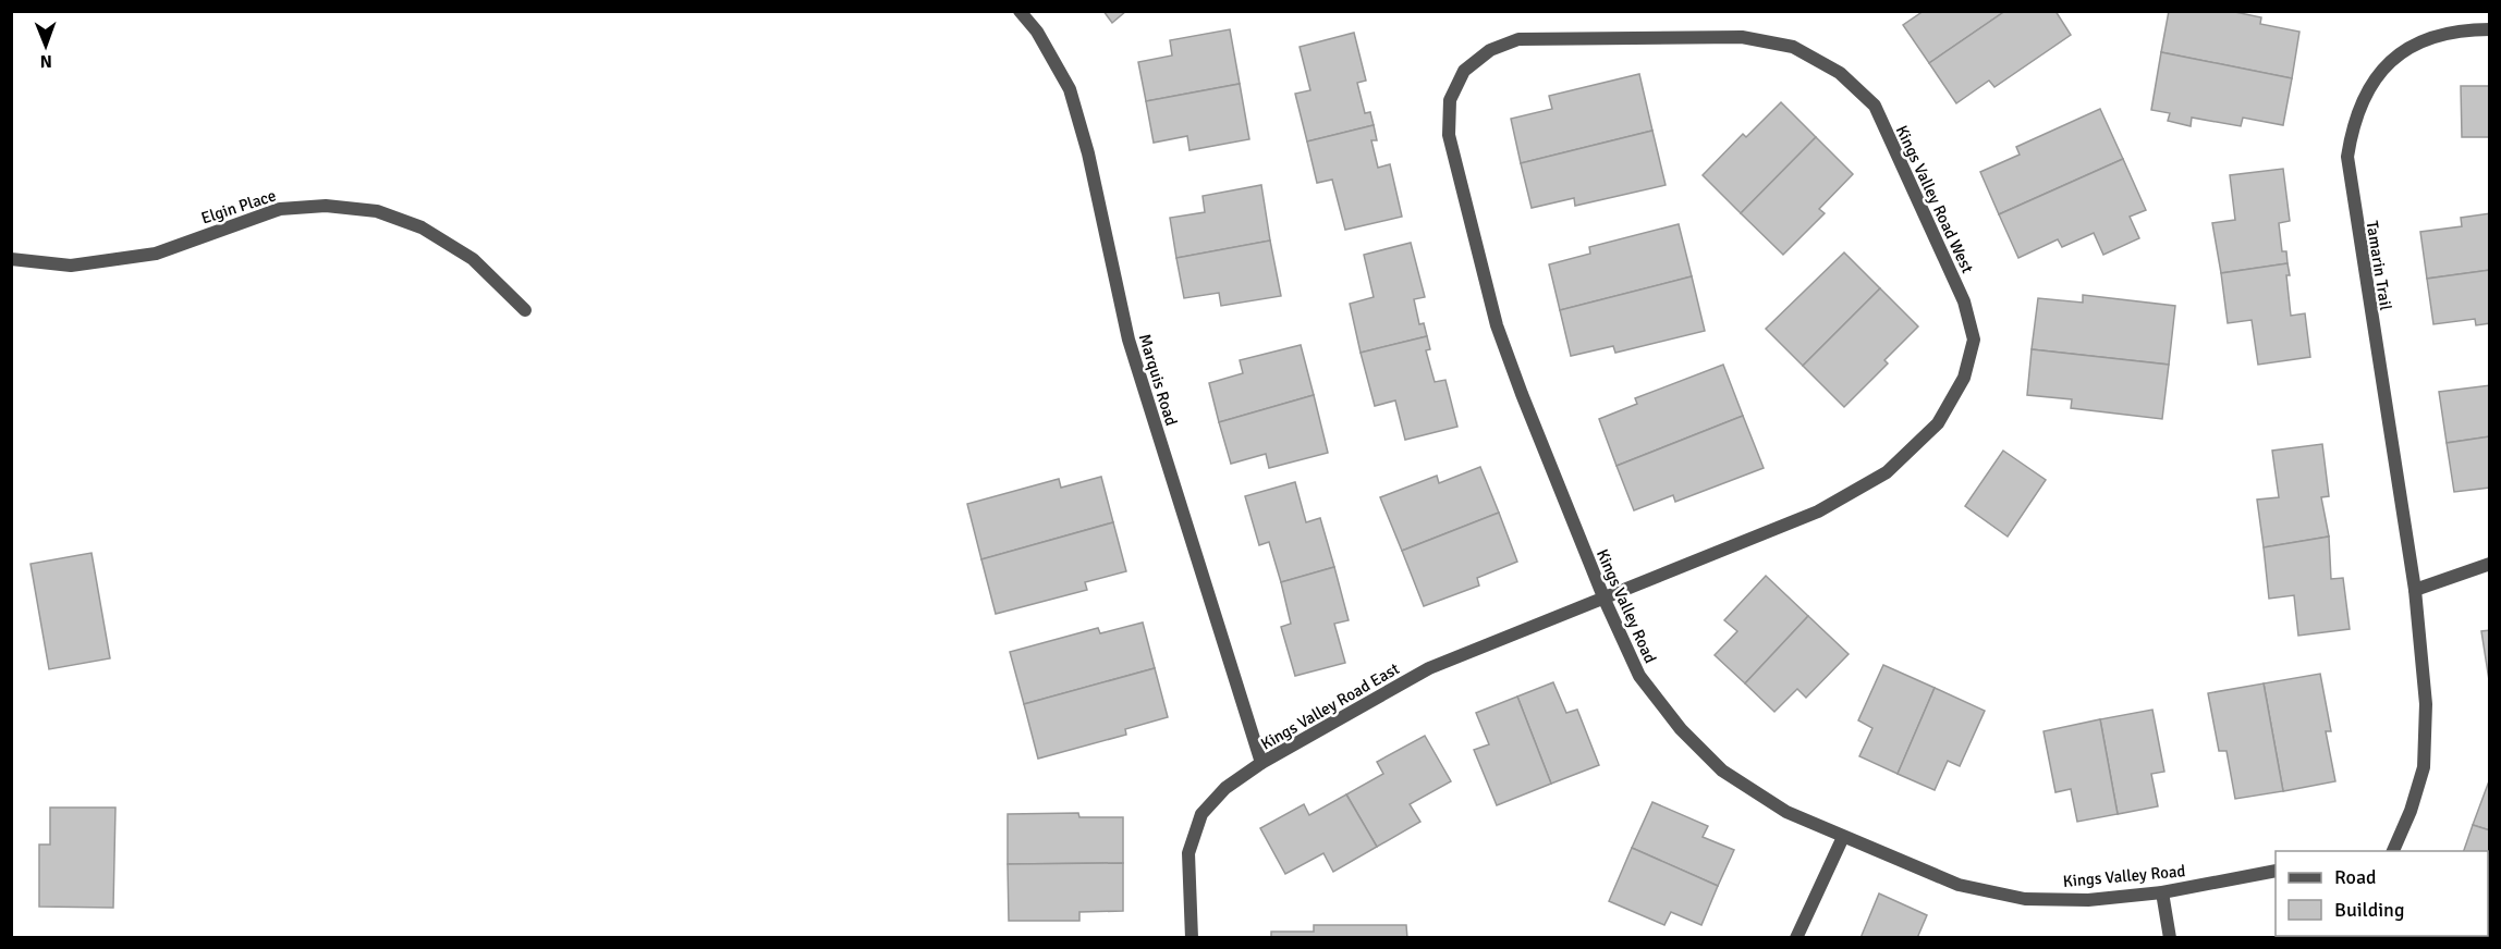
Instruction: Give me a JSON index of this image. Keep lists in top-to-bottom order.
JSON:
{
  "streets": {
    "street": [
      "Kings Valley Road West",
      "Elgin Place",
      "Tamarin Trail",
      "Marquis Road",
      "Kings Valley Road",
      "Kings Valley Road East"
    ]
  },
  "crossings": [
    ["Kings Valley Road West", "Kings Valley Road"],
    ["Kings Valley Road West", "Kings Valley Road East"],
    ["Marquis Road", "Kings Valley Road East"],
    ["Kings Valley Road", "Kings Valley Road East"]
  ],
  "legend": ["Road", "Building"],
  "north": "bottom"
}
